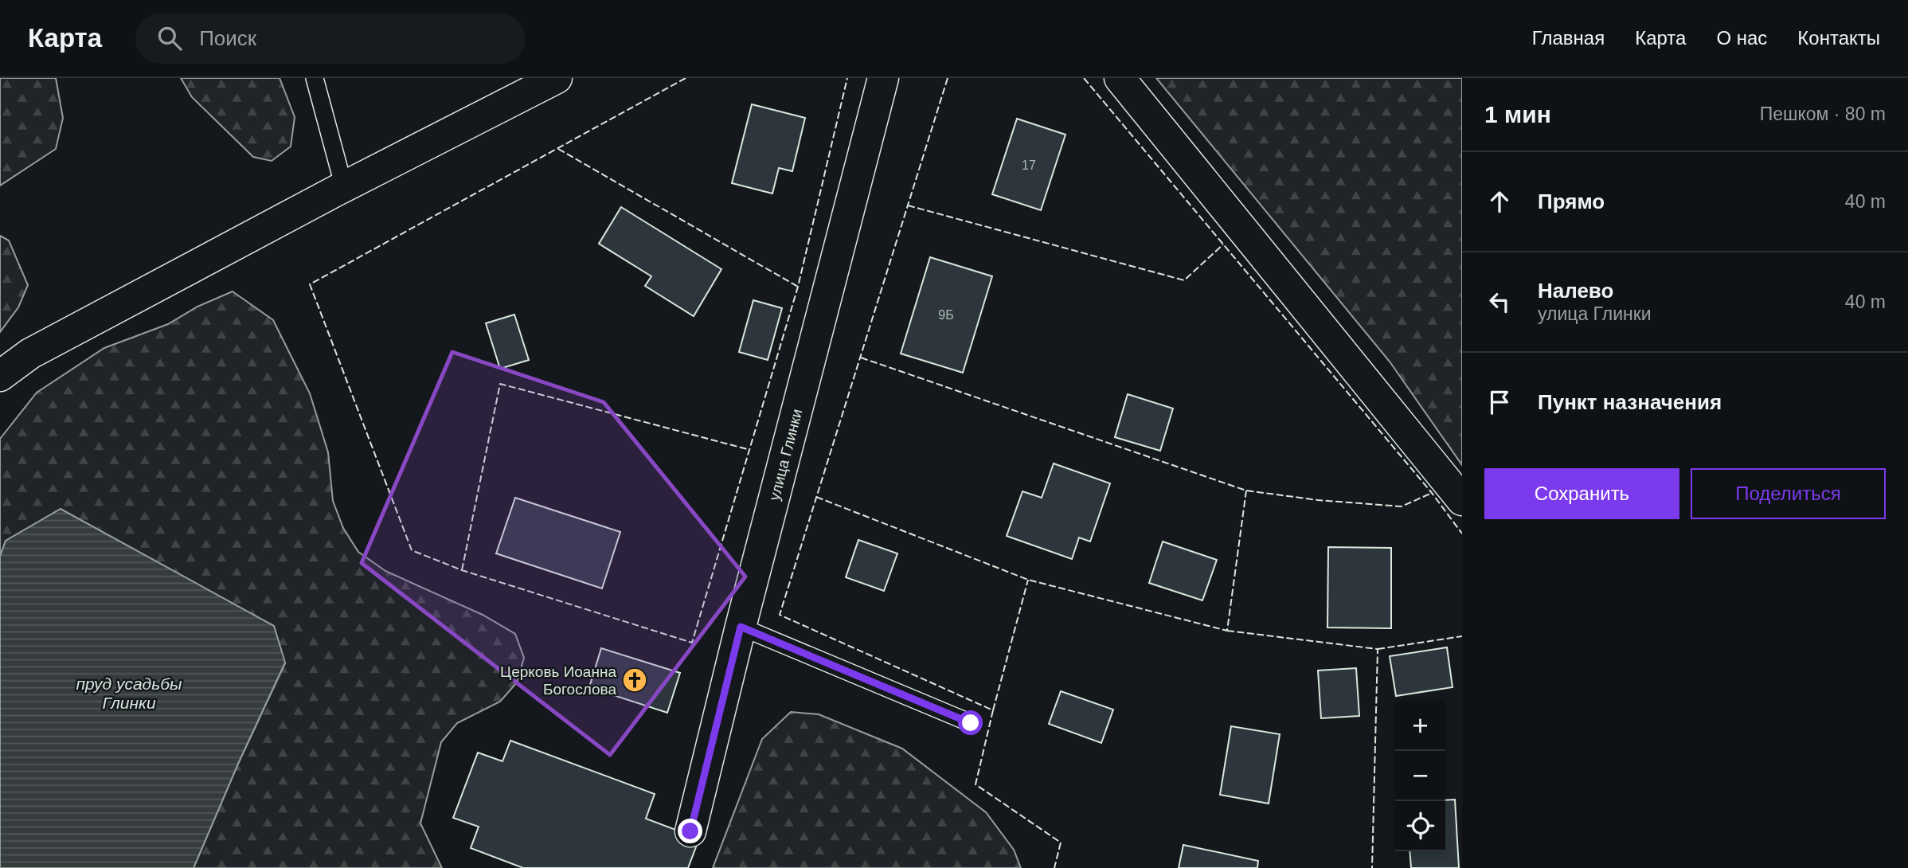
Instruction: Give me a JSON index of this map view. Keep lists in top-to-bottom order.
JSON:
{
  "streets": {
    "street": ["улица Глинки"]
  },
  "water": ["пруд усадьбы Глинки"],
  "places": {
    "church": ["Церковь Иоанна Богослова"]
  },
  "house_numbers": ["17", "9Б"],
  "page": {
    "header": "Карта",
    "search": "Поиск",
    "nav": [
      "Главная",
      "Карта",
      "О нас",
      "Контакты"
    ],
    "heading": ["1 мин", "Пешком · 80 m"],
    "list": [
      ["Прямо", "40 m"],
      ["Налево", "улица Глинки", "40 m"],
      "Пункт назначения"
    ],
    "buttons": ["Сохранить", "Поделиться"],
    "map_buttons": ["+", "−"]
  }
}
